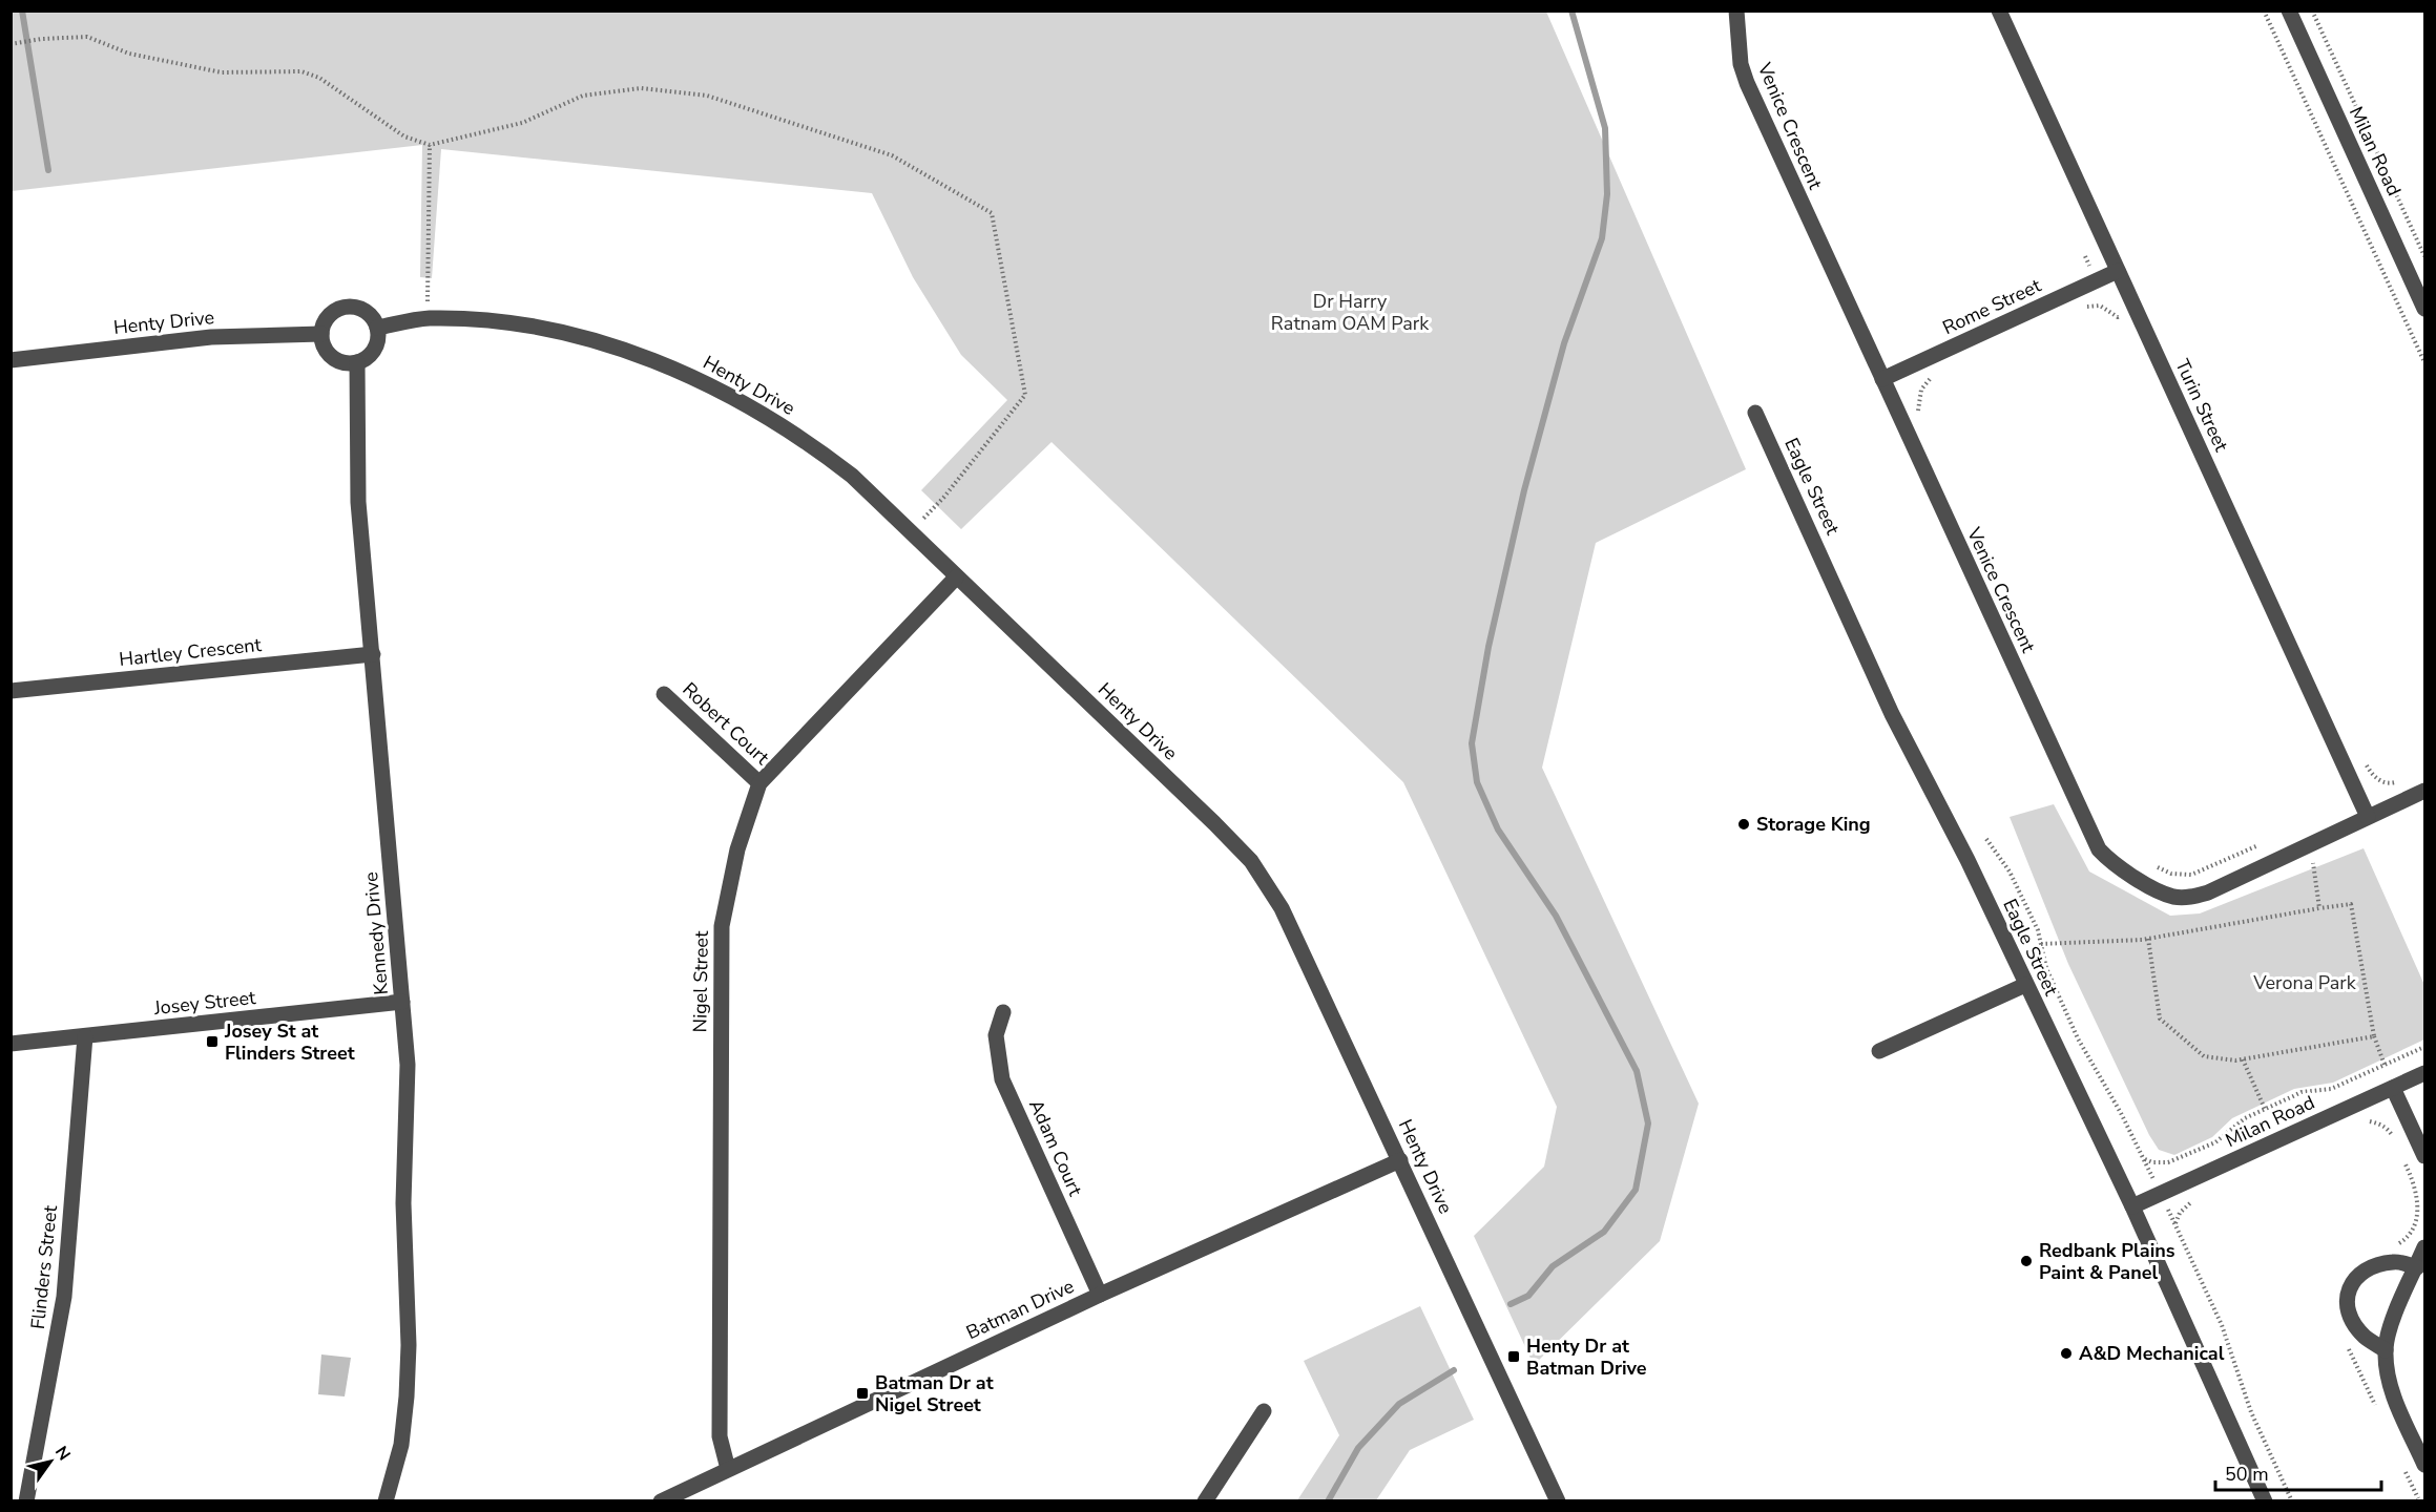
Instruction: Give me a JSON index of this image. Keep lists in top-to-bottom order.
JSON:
{
  "streets": {
    "street": [
      "Venice Crescent",
      "Milan Road",
      "Rome Street",
      "Henty Drive",
      "Turin Street",
      "Eagle Street",
      "Hartley Crescent",
      "Robert Court",
      "Kennedy Drive",
      "Nigel Street",
      "Josey Street",
      "Adam Court",
      "Flinders Street",
      "Batman Drive"
    ]
  },
  "crossings": [
    ["Venice Crescent", "Rome Street"],
    ["Venice Crescent", "Turin Street"],
    ["Milan Road", "Eagle Street"],
    ["Rome Street", "Turin Street"],
    ["Henty Drive", "Kennedy Drive"],
    ["Henty Drive", "Nigel Street"],
    ["Henty Drive", "Batman Drive"],
    ["Hartley Crescent", "Kennedy Drive"],
    ["Robert Court", "Nigel Street"],
    ["Kennedy Drive", "Josey Street"],
    ["Nigel Street", "Batman Drive"],
    ["Josey Street", "Flinders Street"],
    ["Adam Court", "Batman Drive"]
  ],
  "parks": ["Dr Harry Ratnam OAM Park", "Verona Park"],
  "places": {
    "other": ["Storage King", "Redbank Plains Paint & Panel", "A&D Mechanical"],
    "transit": ["Josey St at Flinders Street", "Henty Dr at Batman Drive", "Batman Dr at Nigel Street"]
  },
  "scale_bar": "50 m",
  "north": "top right"
}
